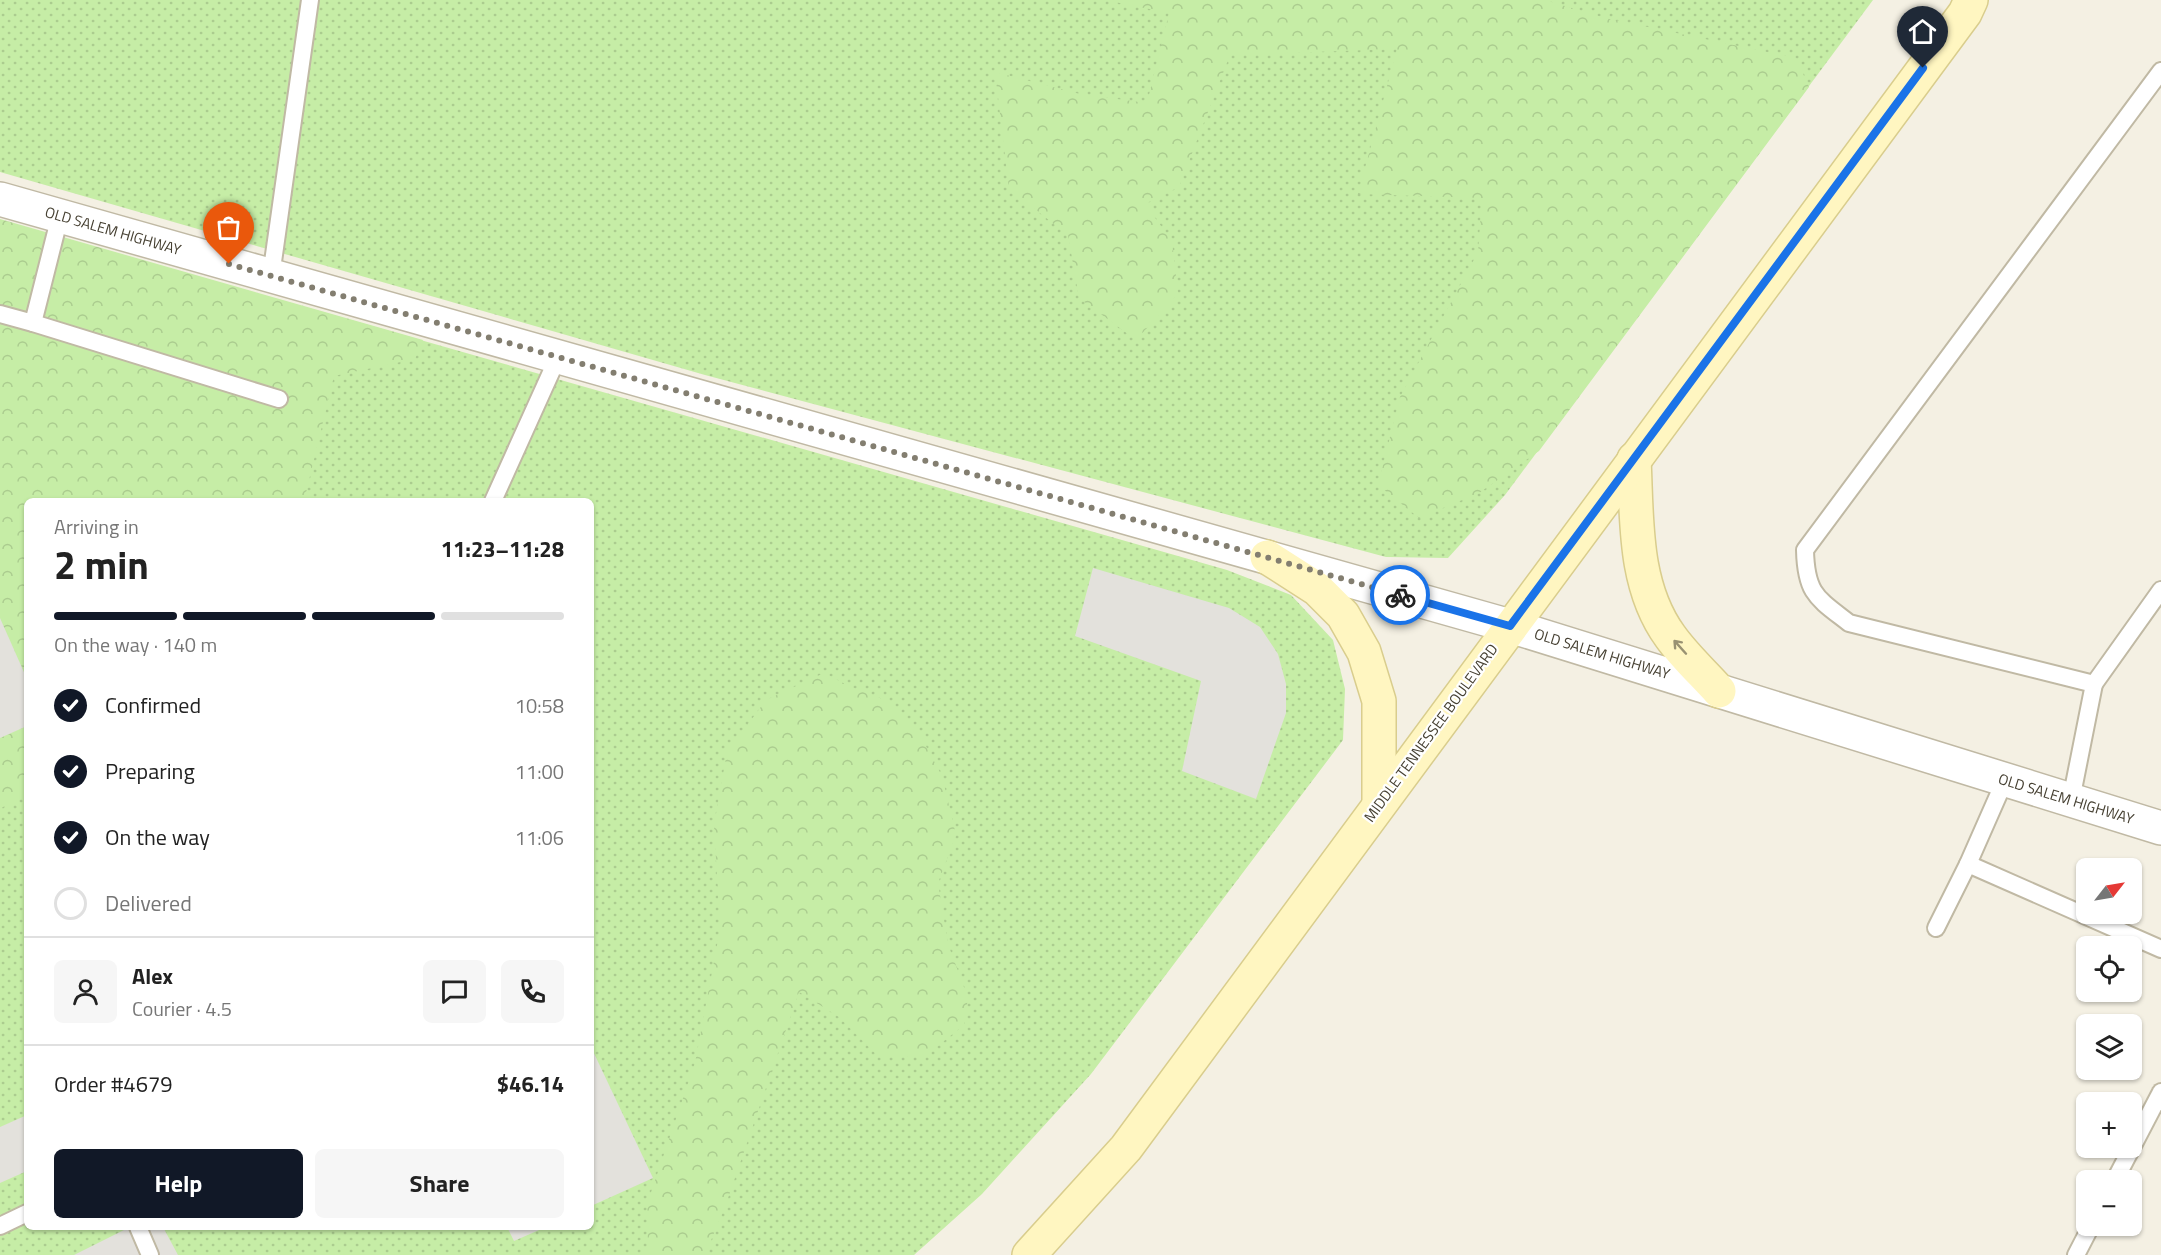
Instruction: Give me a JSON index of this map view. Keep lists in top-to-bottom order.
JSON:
{
  "streets": {
    "main road": ["MIDDLE TENNESSEE BOULEVARD"],
    "street": ["OLD SALEM HIGHWAY"]
  },
  "crossings": [
    ["OLD SALEM HIGHWAY", "MIDDLE TENNESSEE BOULEVARD"]
  ],
  "north": "top right",
  "page": {
    "heading": ["2 min", "Arriving in", "11:23–11:28"],
    "panel": [
      "Alex",
      "Courier · 4.5",
      "Order #4679",
      "$46.14"
    ],
    "bar": "On the way · 140 m",
    "list": [
      ["Confirmed", "10:58"],
      ["Preparing", "11:00"],
      ["On the way", "11:06"],
      "Delivered"
    ],
    "map_buttons": ["+", "−"],
    "buttons": ["Help", "Share"]
  }
}
